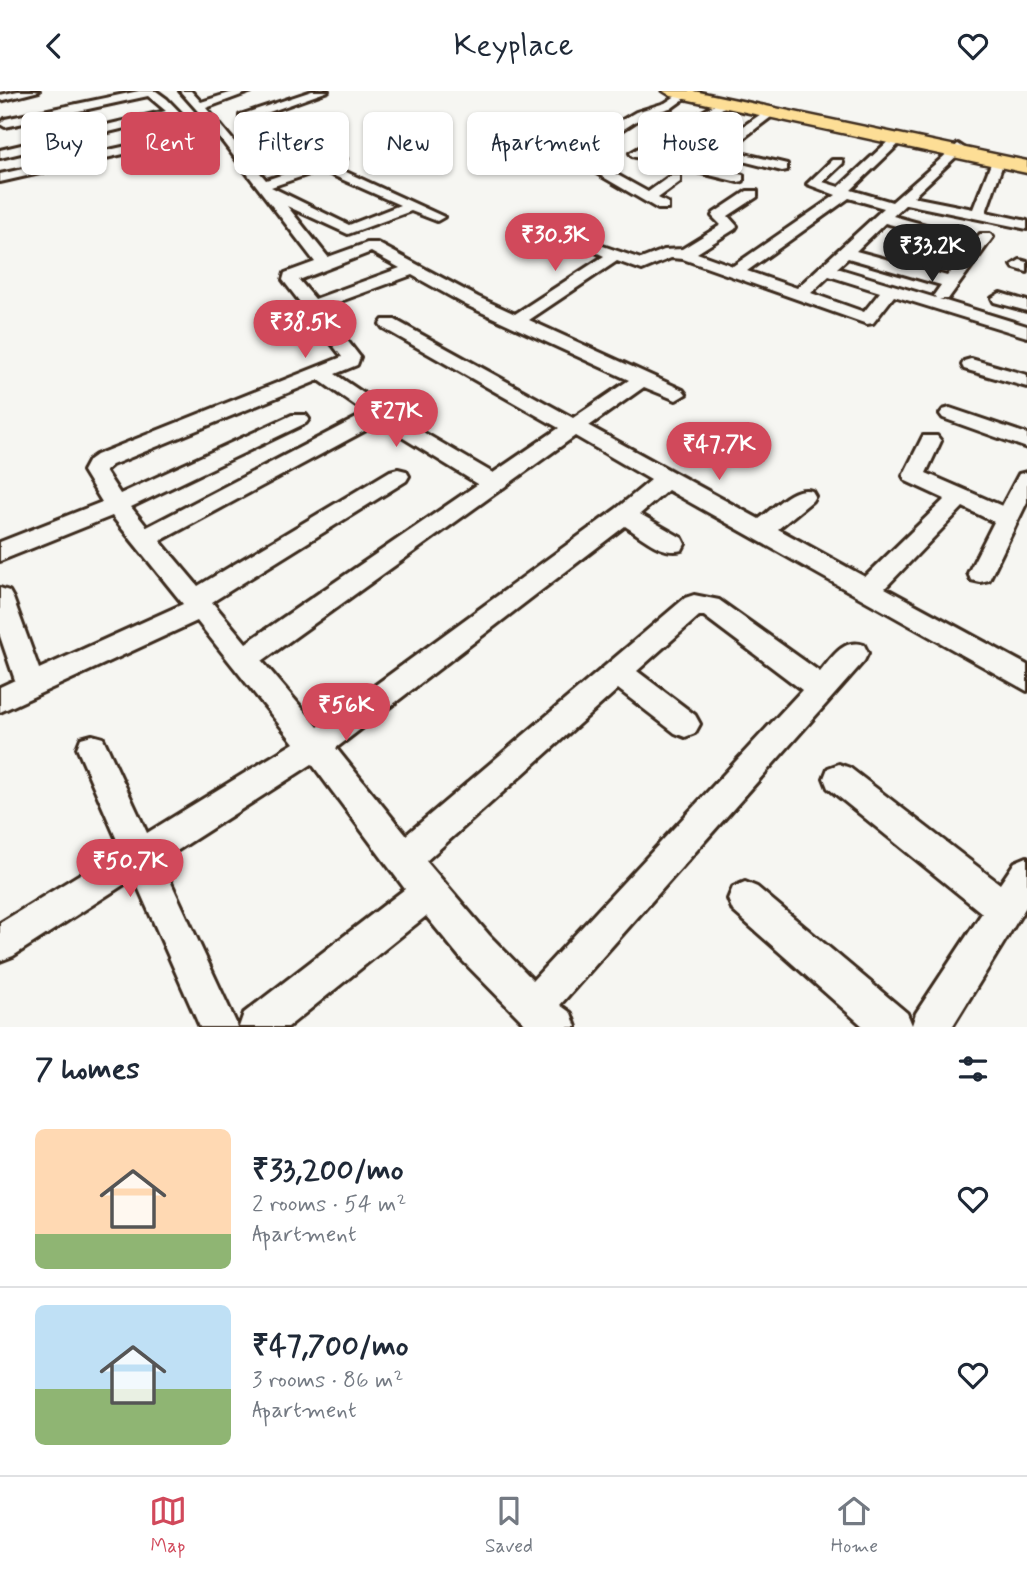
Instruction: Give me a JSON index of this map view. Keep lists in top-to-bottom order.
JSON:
{
  "page": {
    "header": "Keyplace",
    "chip": [
      "Buy",
      "Rent",
      "Filters",
      "New",
      "Apartment",
      "House"
    ],
    "price": [
      "₹30.3K",
      "₹33.2K",
      "₹38.5K",
      "₹27K",
      "₹47.7K",
      "₹56K",
      "₹50.7K"
    ],
    "heading": "7 homes",
    "list": [
      {
        "name": "₹33,200/mo",
        "note": "2 rooms · 54 m² · Apartment"
      },
      {
        "name": "₹47,700/mo",
        "note": "3 rooms · 86 m² · Apartment"
      }
    ],
    "tabs": ["Map", "Saved", "Home"]
  }
}
